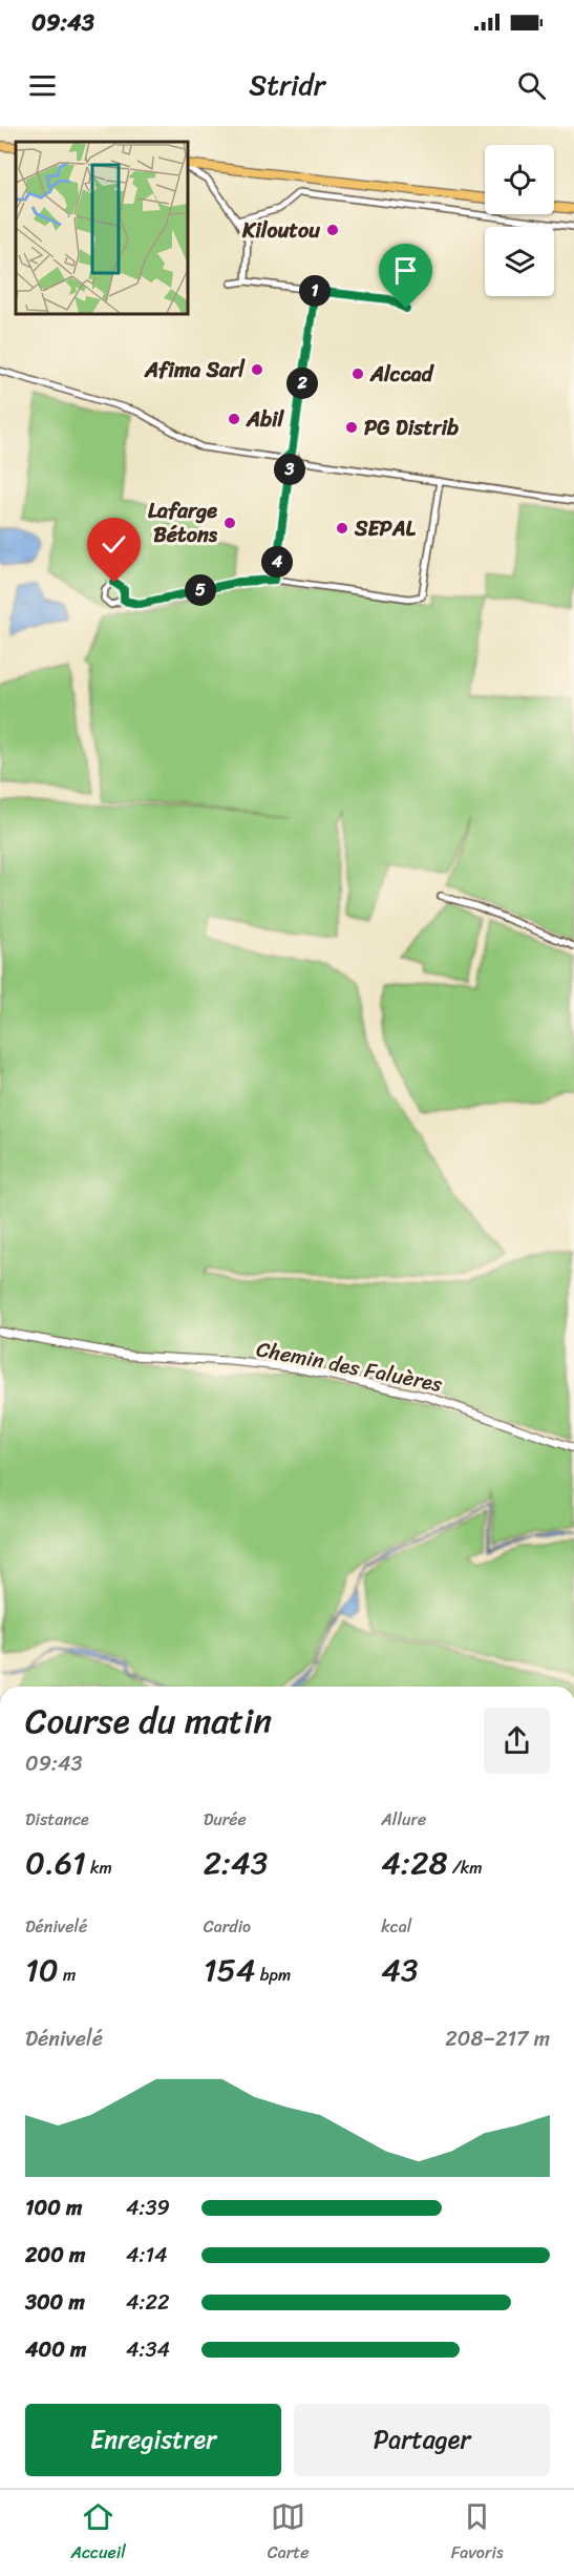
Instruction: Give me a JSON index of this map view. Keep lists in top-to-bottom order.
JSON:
{
  "streets": {
    "street": ["Chemin des Faluères"]
  },
  "places": [
    "Kiloutou",
    "Afima Sarl",
    "Alccad",
    "Abil",
    "PG Distrib",
    "Lafarge Bétons",
    "SEPAL"
  ],
  "page": {
    "status": "09:43",
    "header": "Stridr",
    "pins": [
      "1",
      "2",
      "3",
      "4",
      "5"
    ],
    "heading": ["Course du matin", "09:43"],
    "stats": [
      ["Distance", "0.61 km"],
      ["Durée", "2:43"],
      ["Allure", "4:28 /km"],
      ["Dénivelé", "10 m"],
      ["Cardio", "154 bpm"],
      ["kcal", "43"]
    ],
    "chart": ["Dénivelé", "208–217 m"],
    "list": [
      {
        "name": "100 m",
        "note": "4:39"
      },
      {
        "name": "200 m",
        "note": "4:14"
      },
      {
        "name": "300 m",
        "note": "4:22"
      },
      {
        "name": "400 m",
        "note": "4:34"
      }
    ],
    "buttons": ["Enregistrer", "Partager"],
    "tabs": ["Accueil", "Carte", "Favoris"]
  }
}
